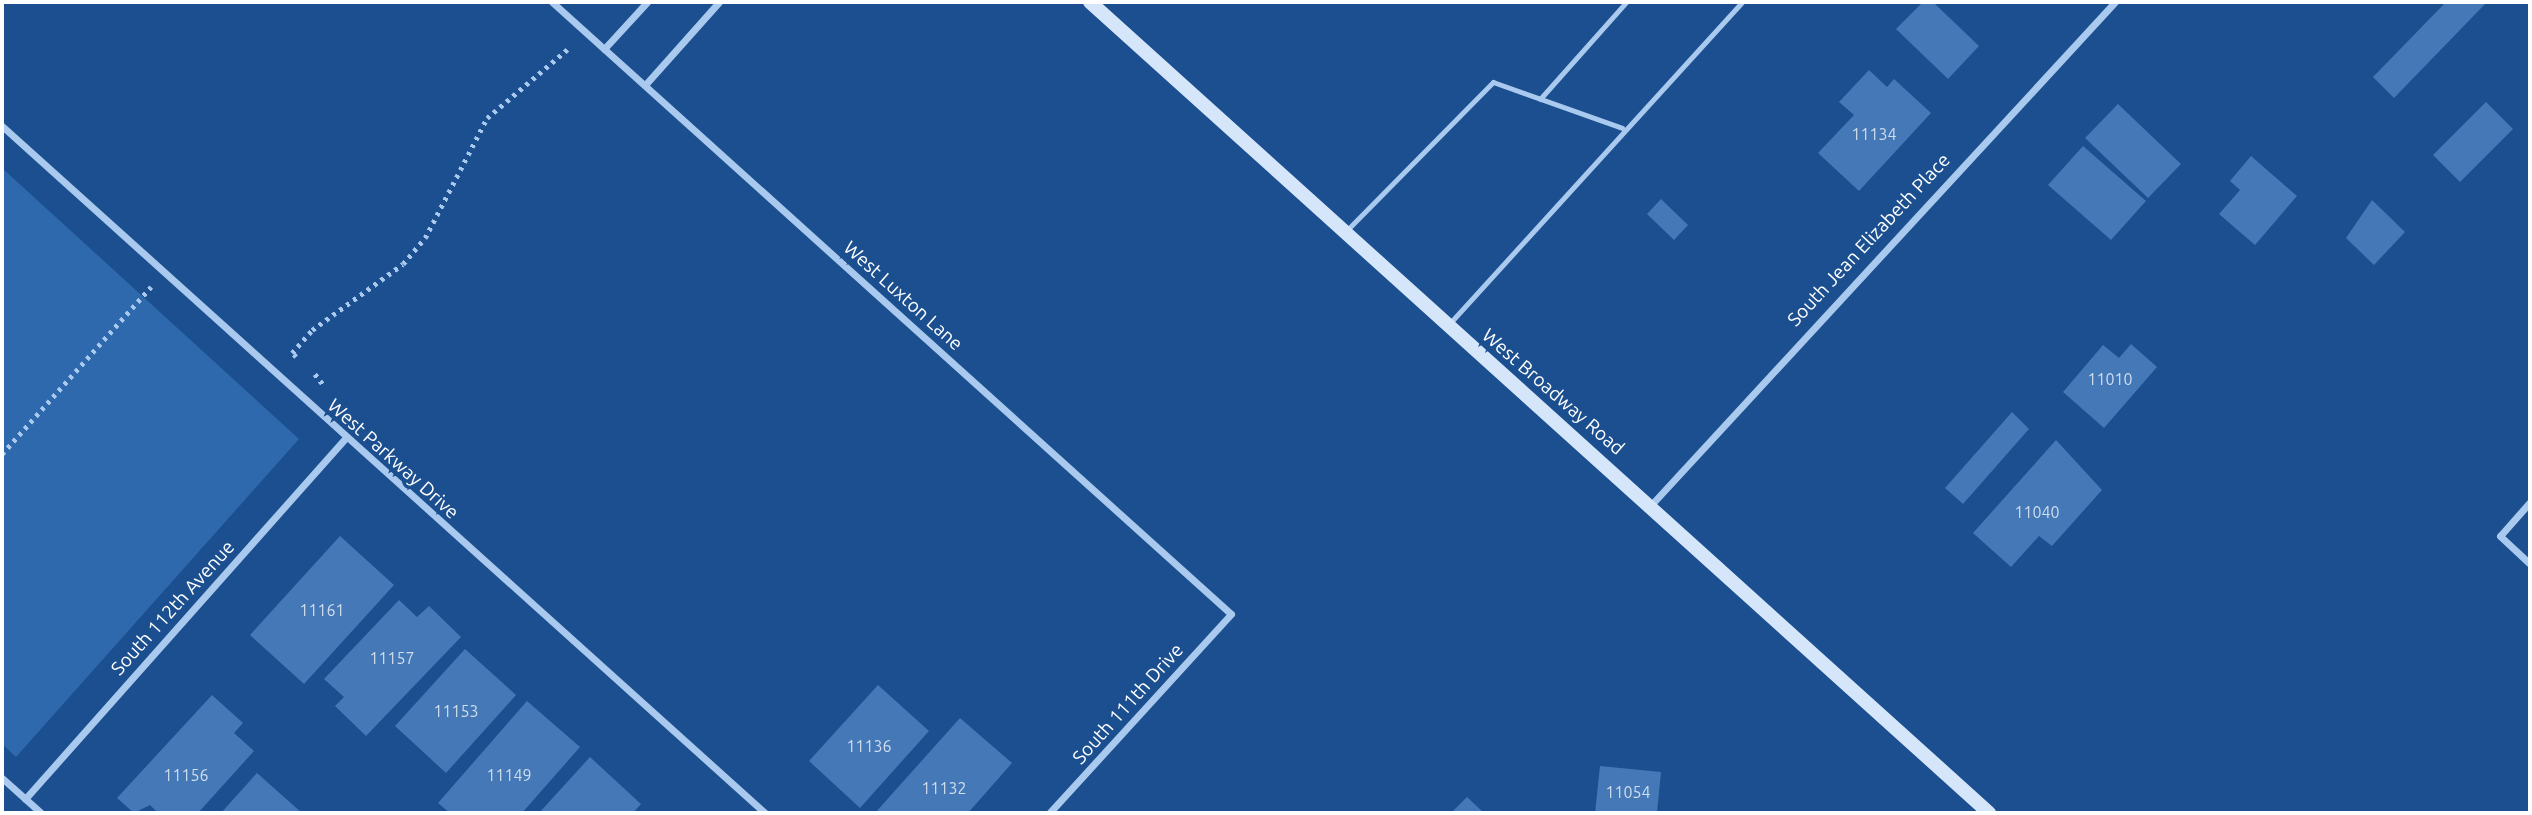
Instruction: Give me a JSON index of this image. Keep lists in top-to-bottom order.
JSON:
{
  "streets": {
    "main road": ["West Broadway Road"],
    "street": [
      "South Jean Elizabeth Place",
      "West Luxton Lane",
      "West Parkway Drive",
      "South 112th Avenue",
      "South 111th Drive"
    ]
  },
  "crossings": [
    ["South Jean Elizabeth Place", "West Broadway Road"],
    ["West Luxton Lane", "South 111th Drive"],
    ["West Parkway Drive", "South 112th Avenue"]
  ],
  "house_numbers": [
    "11134",
    "11010",
    "11040",
    "11161",
    "11157",
    "11153",
    "11136",
    "11156",
    "11149",
    "11132",
    "11054"
  ]
}
